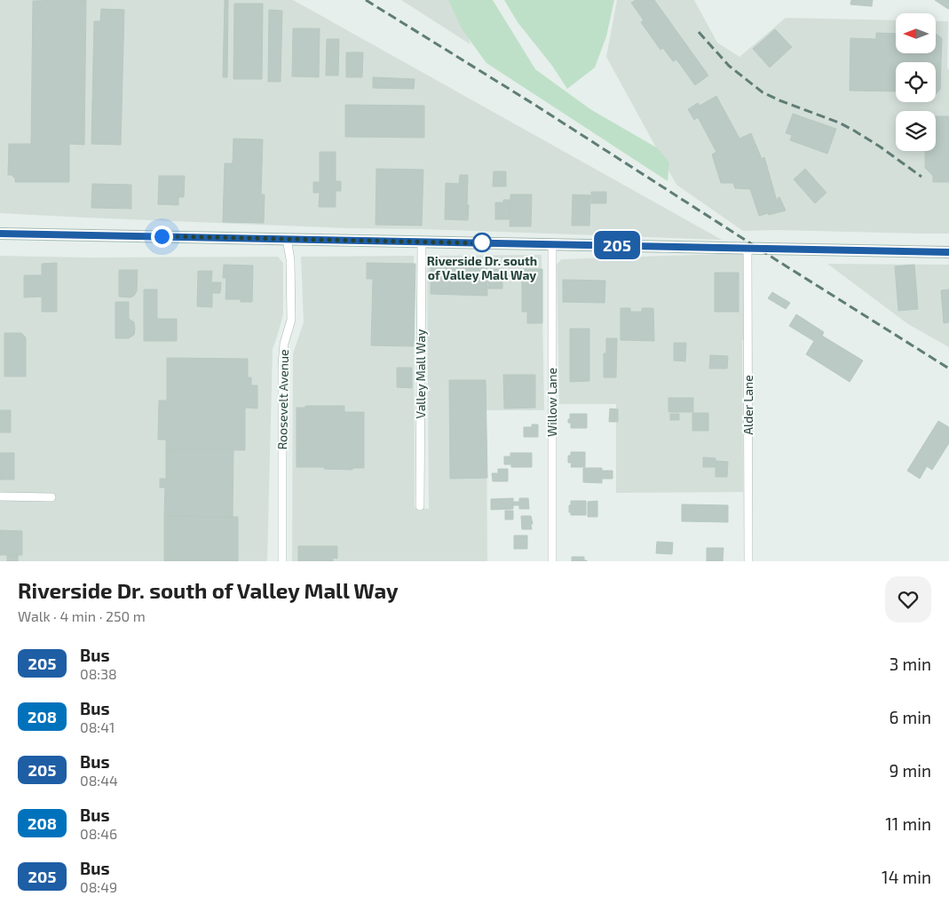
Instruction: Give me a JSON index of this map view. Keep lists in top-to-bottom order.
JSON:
{
  "streets": {
    "street": [
      "Valley Mall Way",
      "Roosevelt Avenue",
      "Willow Lane",
      "Alder Lane"
    ]
  },
  "places": ["Riverside Dr. south of Valley Mall Way"],
  "lines": ["bus line 205"],
  "north": "left",
  "page": {
    "on_map": "205",
    "heading": ["Riverside Dr. south of Valley Mall Way", "Walk · 4 min · 250 m"],
    "list": [
      {
        "mark": "205",
        "name": "Bus",
        "note": "08:38",
        "value": "3 min"
      },
      {
        "mark": "208",
        "name": "Bus",
        "note": "08:41",
        "value": "6 min"
      },
      {
        "mark": "205",
        "name": "Bus",
        "note": "08:44",
        "value": "9 min"
      },
      {
        "mark": "208",
        "name": "Bus",
        "note": "08:46",
        "value": "11 min"
      },
      {
        "mark": "205",
        "name": "Bus",
        "note": "08:49",
        "value": "14 min"
      }
    ]
  }
}
